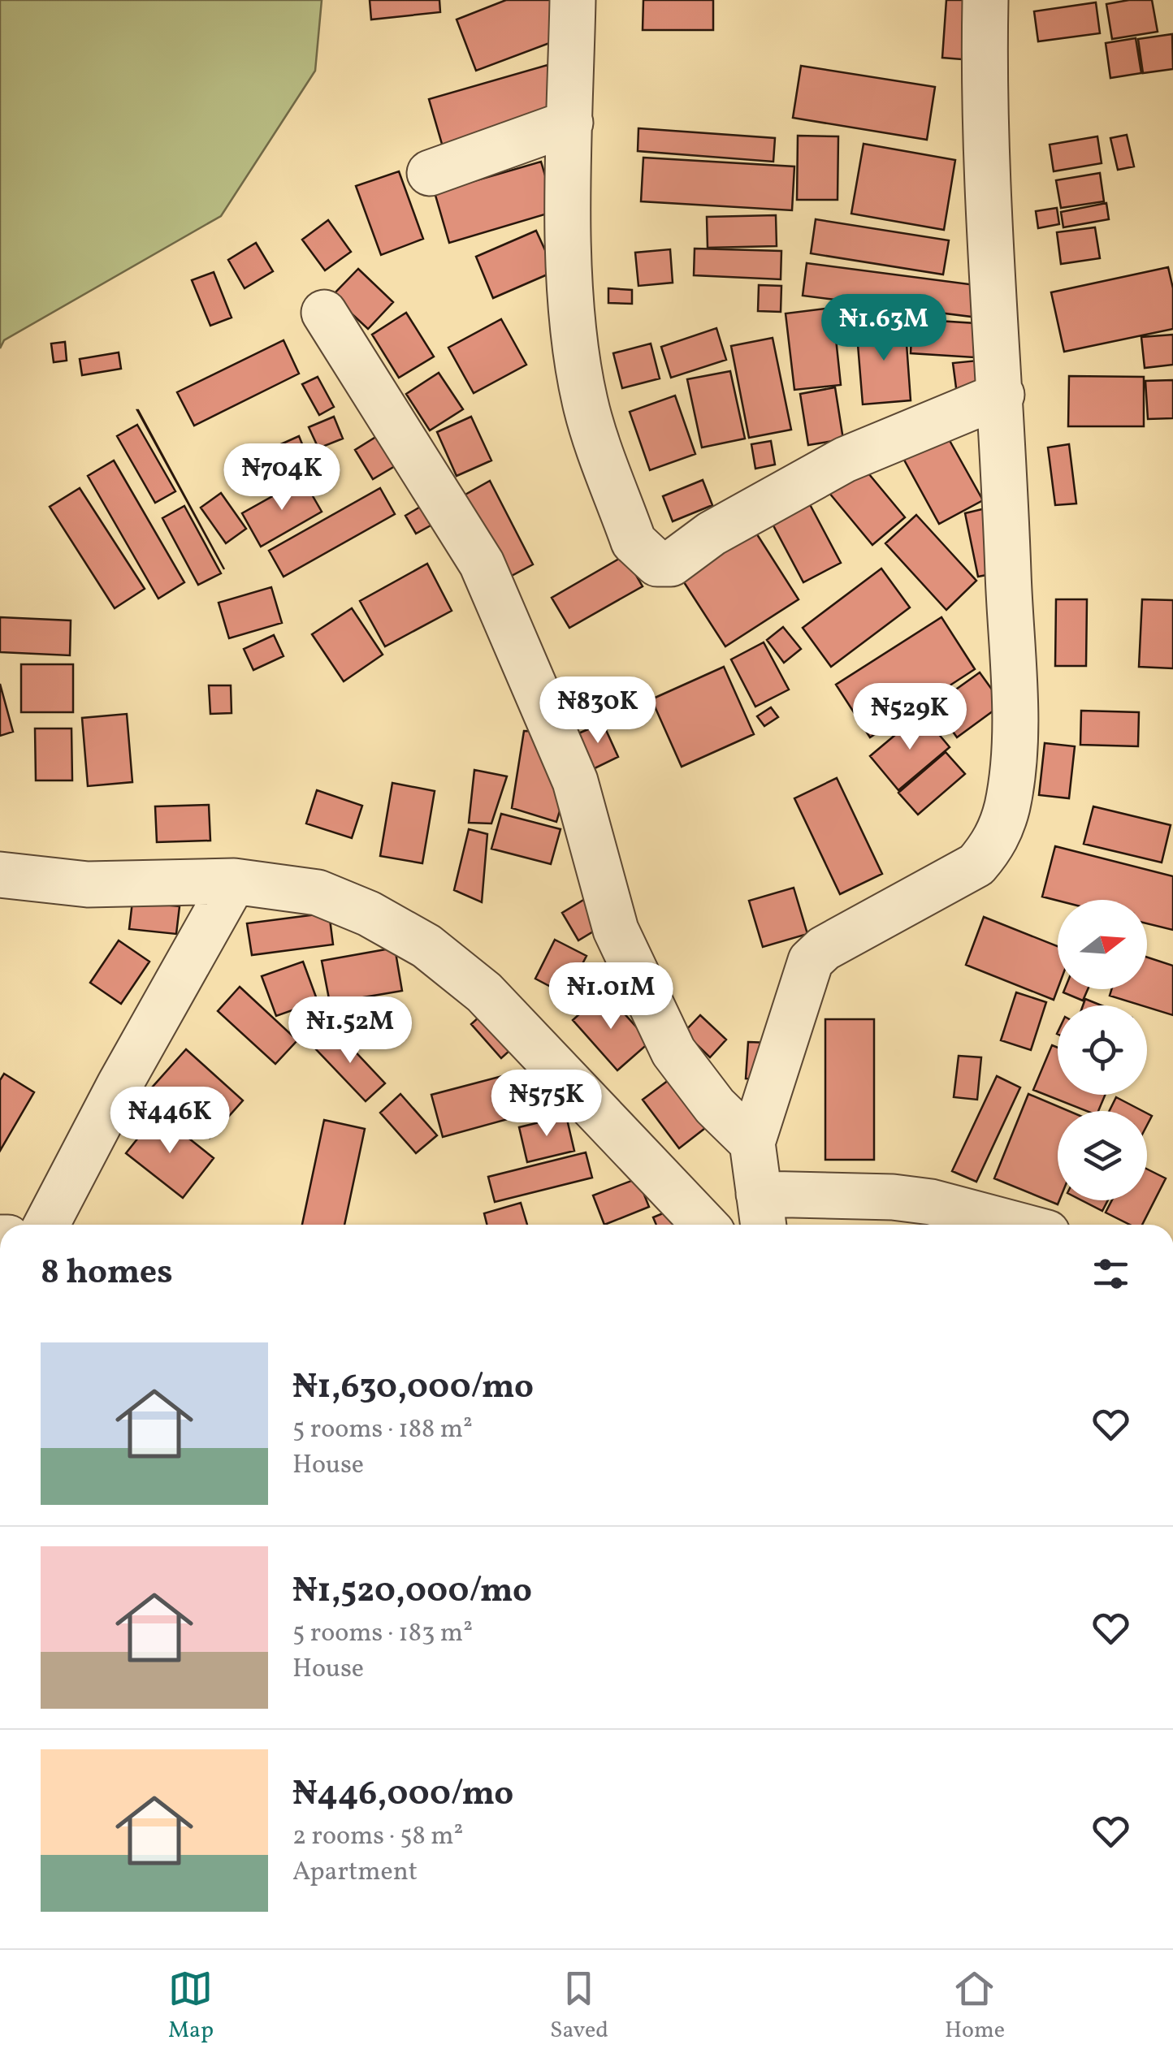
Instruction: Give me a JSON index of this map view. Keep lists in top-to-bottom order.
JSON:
{
  "north": "right",
  "page": {
    "price": [
      "₦1.63M",
      "₦704K",
      "₦830K",
      "₦529K",
      "₦1.01M",
      "₦1.52M",
      "₦575K",
      "₦446K"
    ],
    "heading": "8 homes",
    "list": [
      {
        "name": "₦1,630,000/mo",
        "note": "5 rooms · 188 m² · House"
      },
      {
        "name": "₦1,520,000/mo",
        "note": "5 rooms · 183 m² · House"
      },
      {
        "name": "₦446,000/mo",
        "note": "2 rooms · 58 m² · Apartment"
      }
    ],
    "tabs": ["Map", "Saved", "Home"]
  }
}
